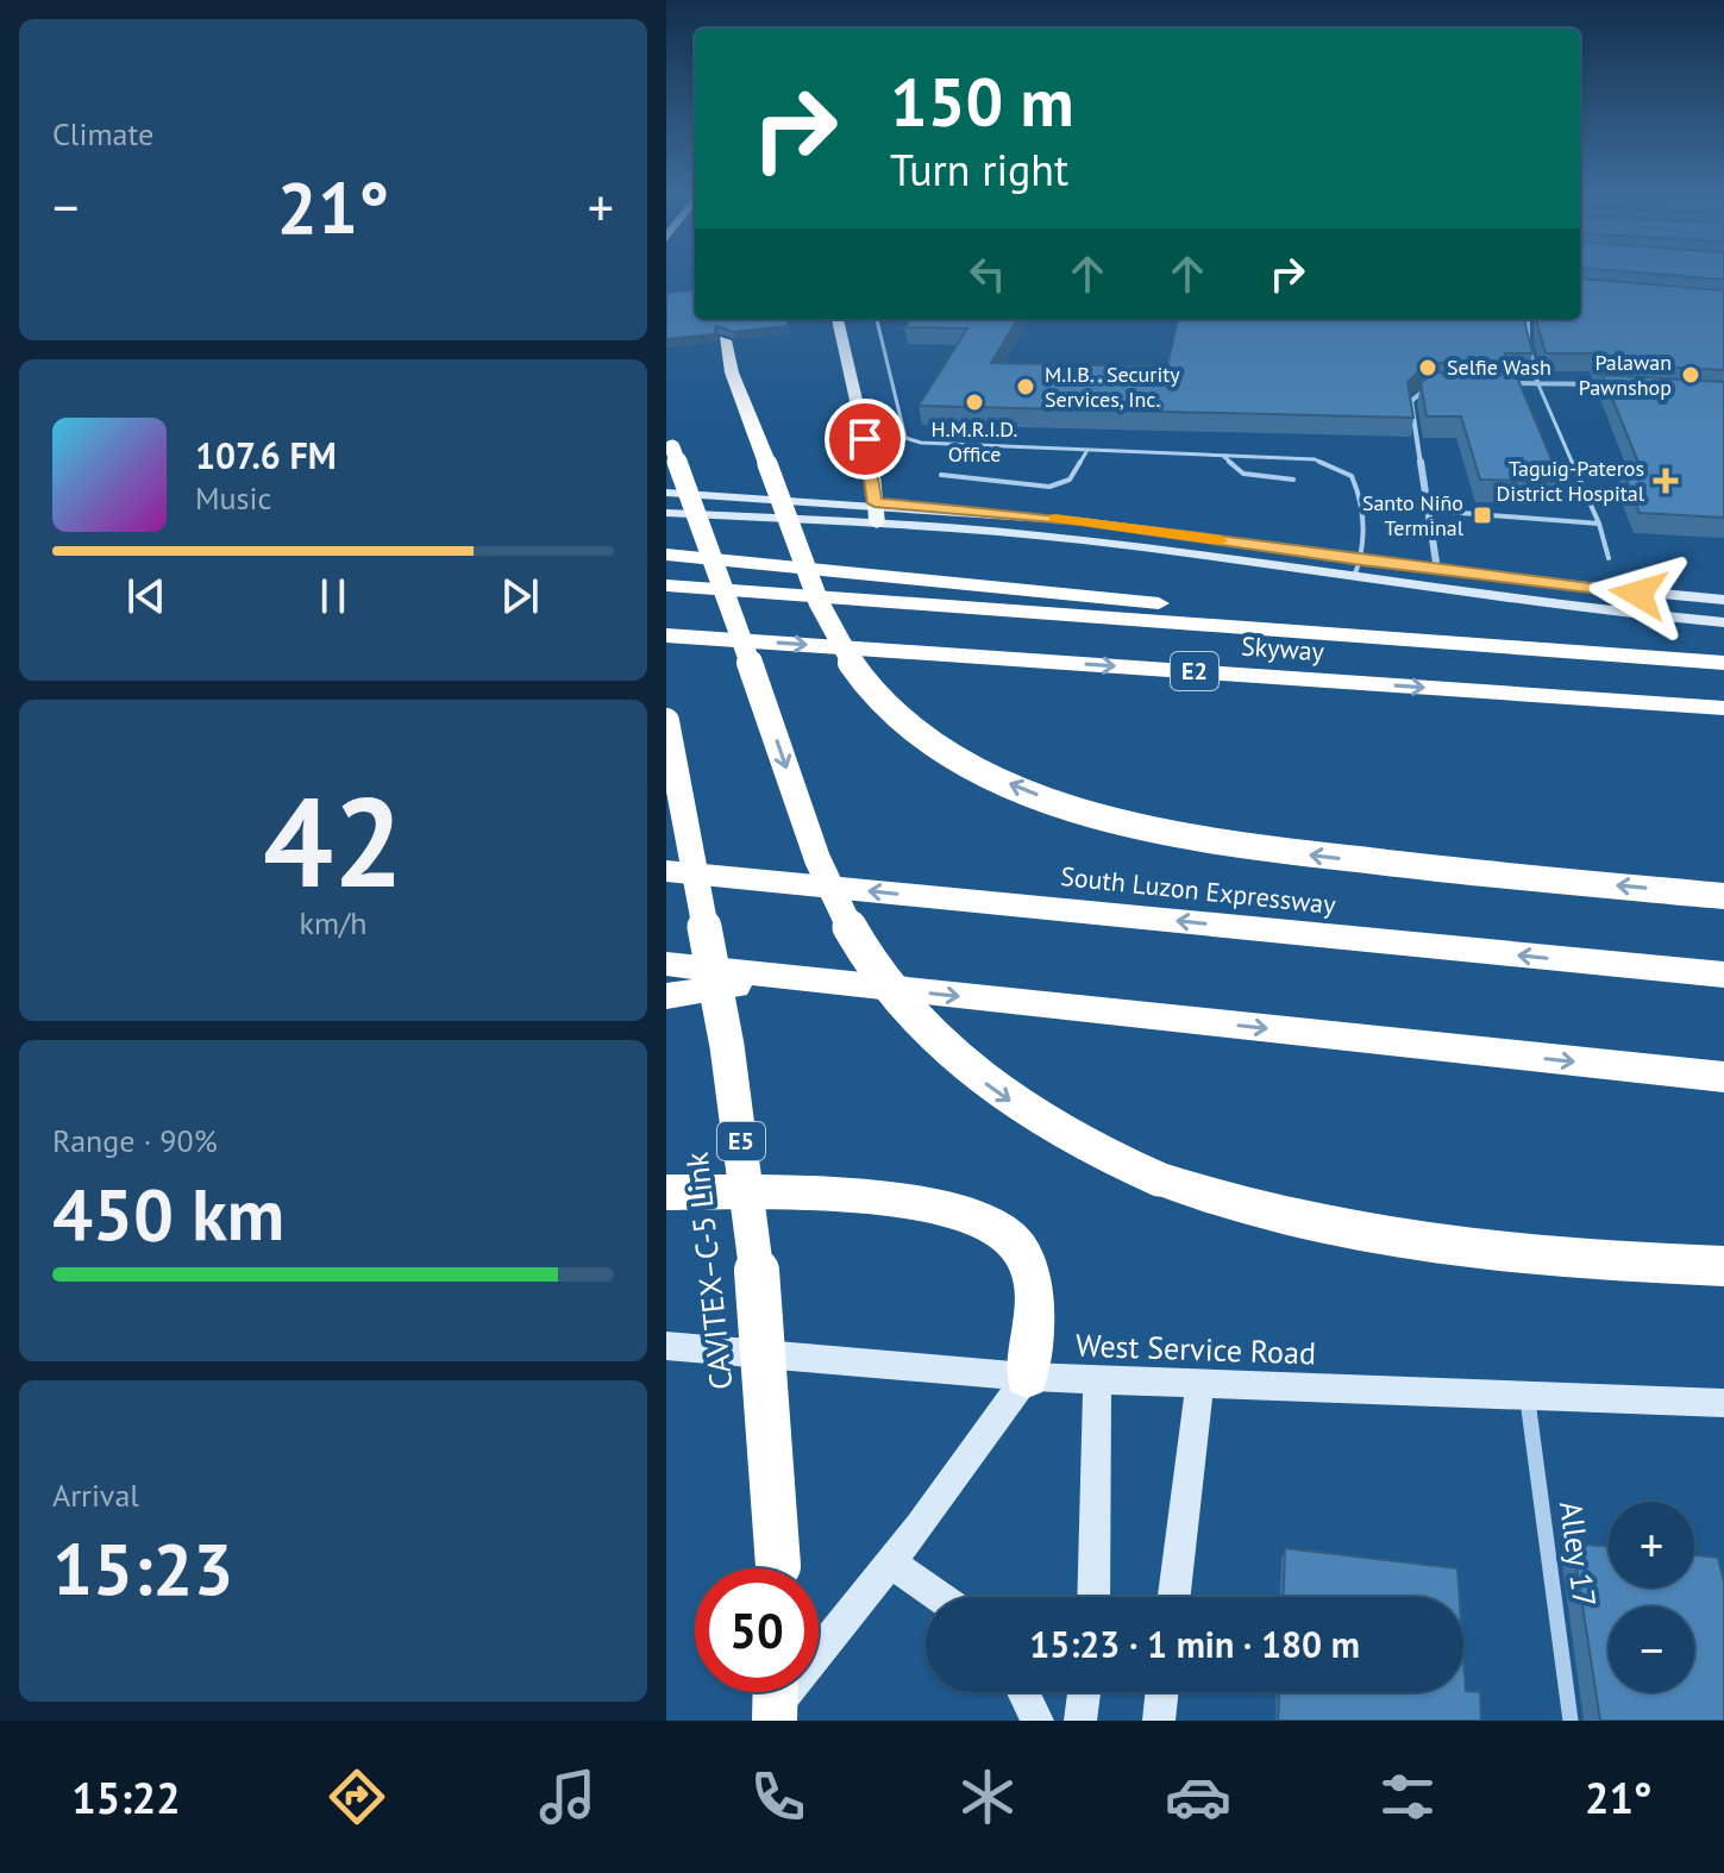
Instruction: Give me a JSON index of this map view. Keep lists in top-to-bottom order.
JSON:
{
  "streets": {
    "highway": [
      "Skyway",
      "E2",
      "South Luzon Expressway",
      "E5",
      "CAVITEX–C-5 Link"
    ],
    "main road": ["West Service Road"],
    "street": ["Alley 17"]
  },
  "crossings": [
    ["West Service Road", "Alley 17"]
  ],
  "places": {
    "other": [
      "Selfie Wash",
      "Palawan Pawnshop",
      "M.I.B. . Security Services, Inc.",
      "H.M.R.I.D. Office"
    ],
    "health": ["Taguig-Pateros District Hospital"],
    "transit": ["Santo Niño Terminal"]
  },
  "page": {
    "tile": [
      "Climate",
      ["42", "km/h"],
      ["Range · 90%", "450 km"],
      ["Arrival", "15:23"]
    ],
    "turn": ["150 m", "Turn right"],
    "heat": ["−", "21°", "+"],
    "song": ["107.6 FM", "Music"],
    "map_buttons": ["+", "−"],
    "limit": "50",
    "trip": "15:23 · 1 min · 180 m",
    "tabs": ["15:22", "21°"]
  }
}
